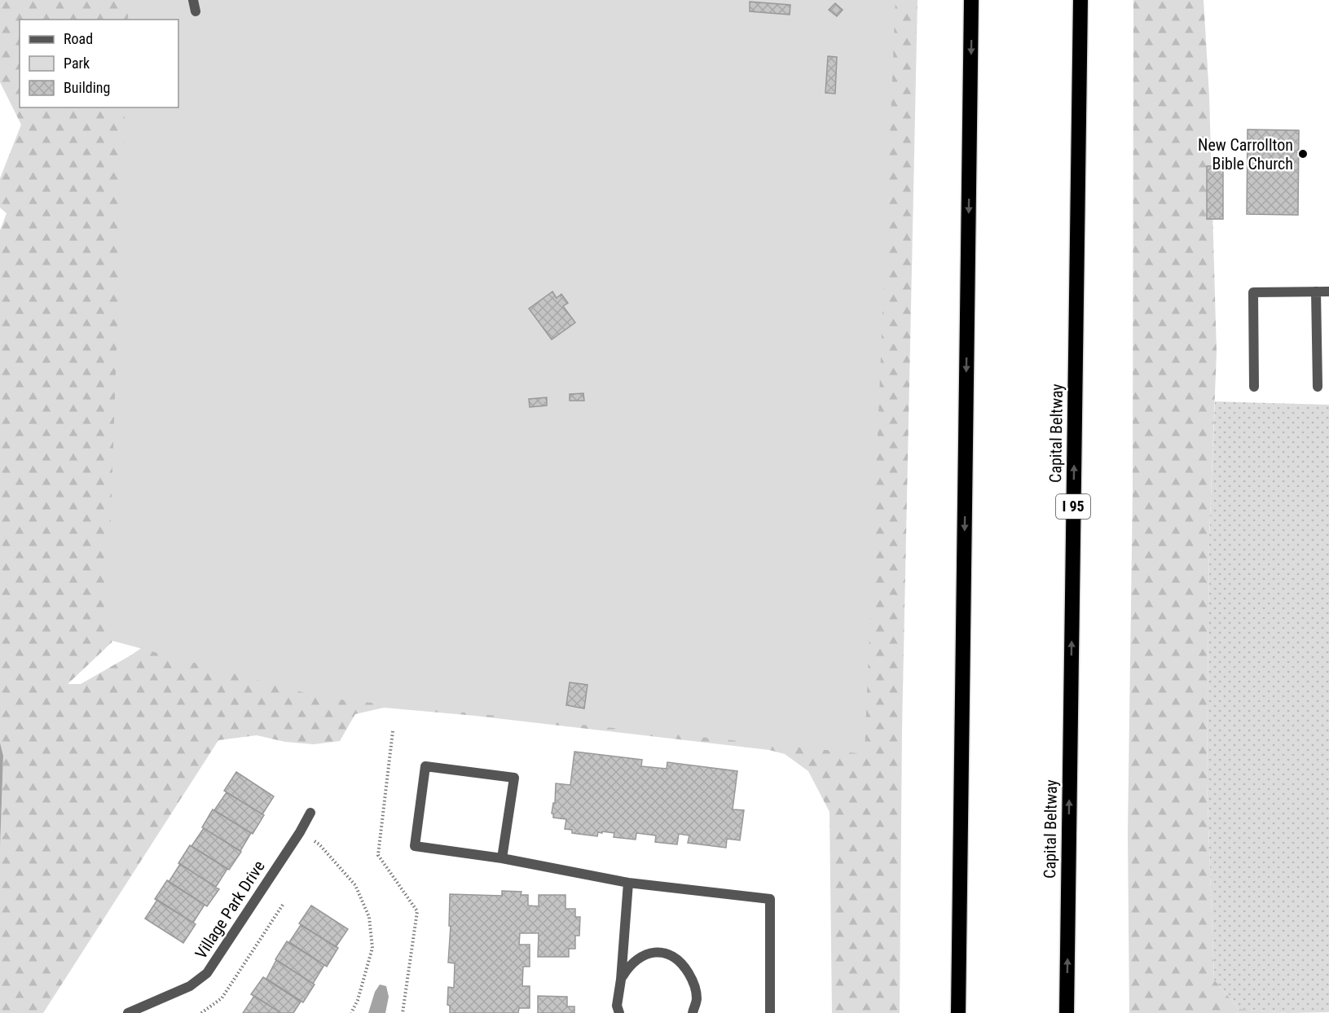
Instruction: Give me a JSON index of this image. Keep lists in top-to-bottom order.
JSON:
{
  "streets": {
    "highway": ["Capital Beltway", "I 95"],
    "street": ["Village Park Drive"]
  },
  "places": ["New Carrollton Bible Church"],
  "legend": ["Road", "Park", "Building"]
}
